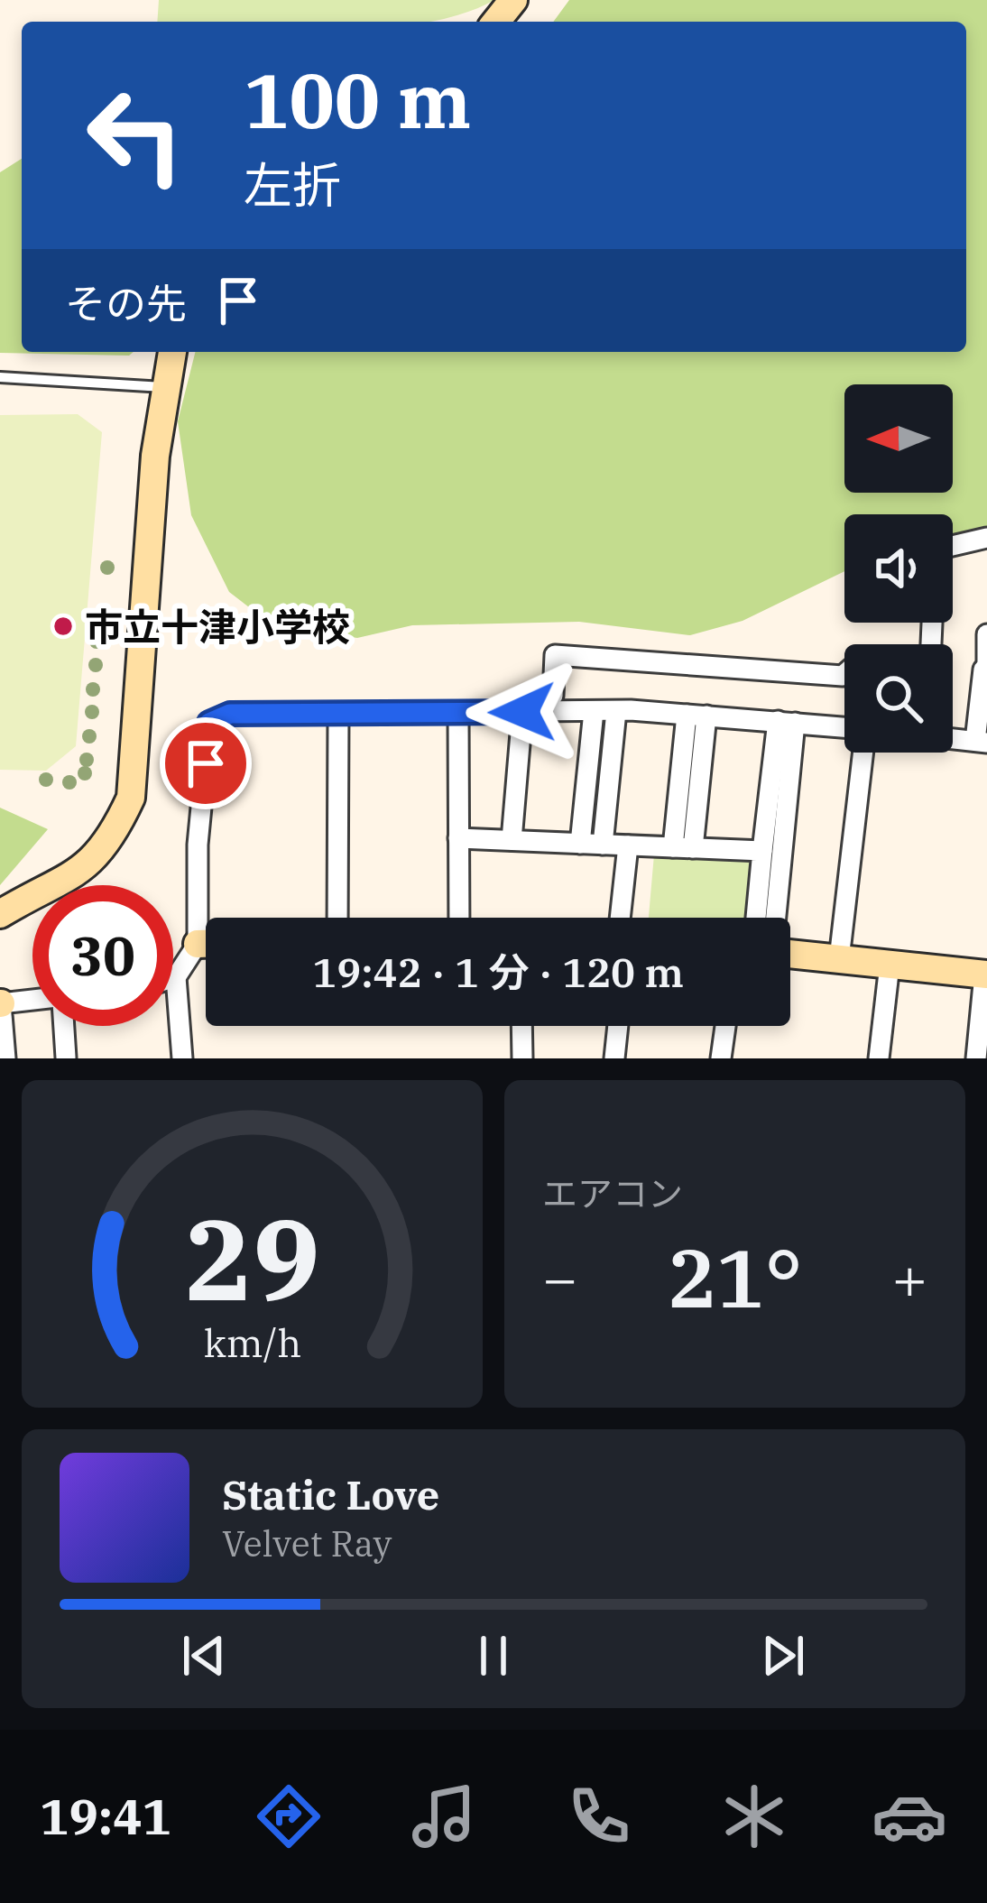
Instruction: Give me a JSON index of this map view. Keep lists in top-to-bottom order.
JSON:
{
  "places": ["市立十津小学校"],
  "north": "left",
  "page": {
    "turn": ["100 m", "左折"],
    "then": "その先",
    "limit": "30",
    "trip": "19:42 · 1 分 · 120 m",
    "tile": "エアコン",
    "heat": ["−", "21°", "+"],
    "song": ["Static Love", "Velvet Ray"],
    "tabs": "19:41",
    "gauge": ["29", "km/h"]
  }
}
